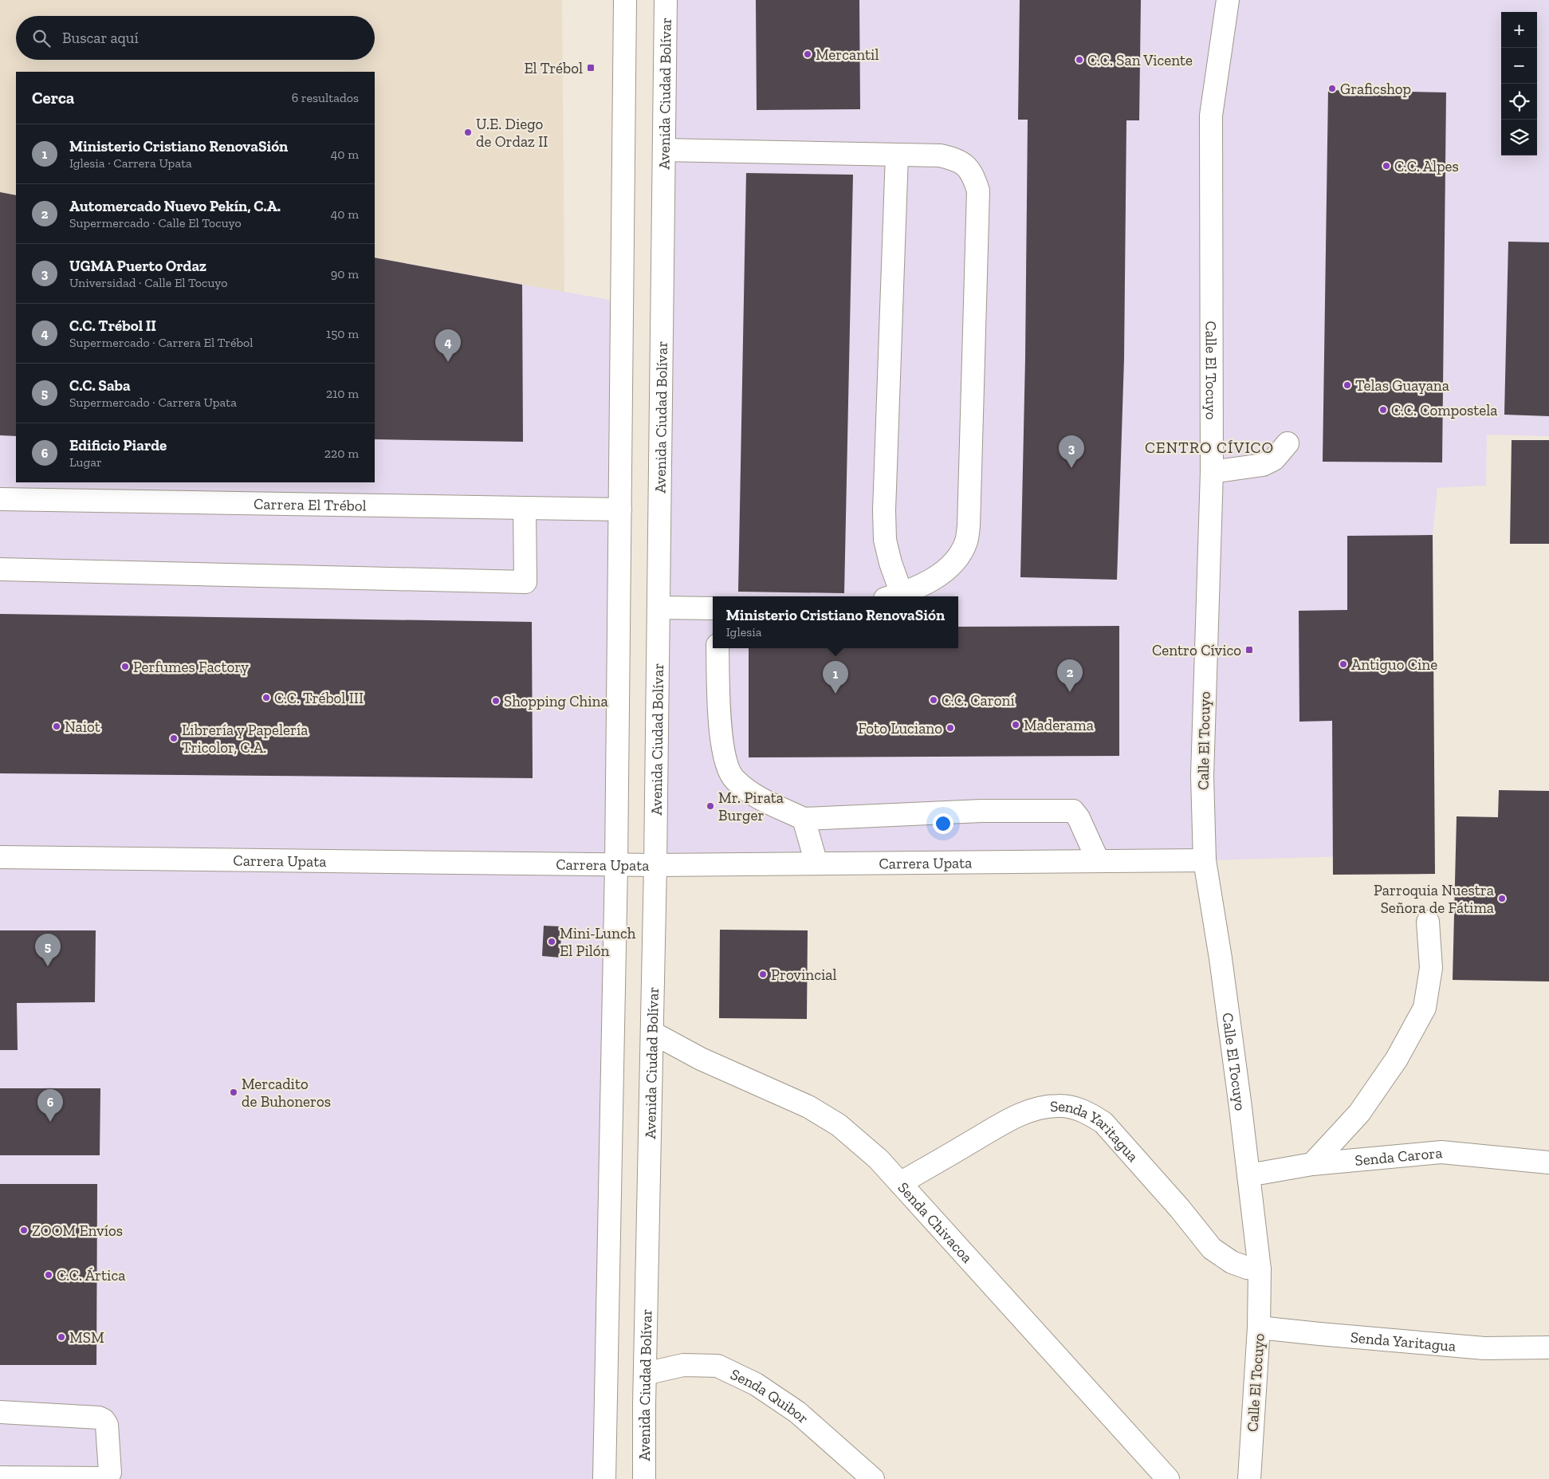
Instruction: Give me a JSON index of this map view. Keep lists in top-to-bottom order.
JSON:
{
  "streets": {
    "street": [
      "Avenida Ciudad Bolívar",
      "Calle El Tocuyo",
      "Carrera El Trébol",
      "Carrera Upata",
      "Senda Yaritagua",
      "Senda Carora",
      "Senda Chivacoa",
      "Senda Quibor"
    ]
  },
  "crossings": [
    ["Avenida Ciudad Bolívar", "Carrera Upata"],
    ["Avenida Ciudad Bolívar", "Senda Chivacoa"],
    ["Avenida Ciudad Bolívar", "Senda Quibor"],
    ["Calle El Tocuyo", "Carrera Upata"],
    ["Calle El Tocuyo", "Senda Yaritagua"],
    ["Calle El Tocuyo", "Senda Carora"],
    ["Senda Yaritagua", "Senda Chivacoa"]
  ],
  "districts": ["CENTRO CÍVICO"],
  "places": {
    "other": [
      "Mercantil",
      "C.C. San Vicente",
      "Graficshop",
      "U.E. Diego de Ordaz II",
      "C.C. Alpes",
      "Telas Guayana",
      "C.C. Compostela",
      "Antiguo Cine",
      "Perfumes Factory",
      "C.C. Trébol III",
      "C.C. Caroní",
      "Shopping China",
      "Maderama",
      "Naiot",
      "Foto Luciano",
      "Librería y Papelería Tricolor, C.A.",
      "Mr. Pirata Burger",
      "Parroquia Nuestra Señora de Fátima",
      "Mini-Lunch El Pilón",
      "Provincial",
      "Mercadito de Buhoneros",
      "ZOOM Envíos",
      "C.C. Ártica",
      "MSM"
    ],
    "transit": ["El Trébol", "Centro Cívico"]
  },
  "page": {
    "map_buttons": ["+", "−"],
    "search": "Buscar aquí",
    "heading": ["Cerca", "6 resultados"],
    "list": [
      {
        "mark": "1",
        "name": "Ministerio Cristiano RenovaSión",
        "note": "Iglesia · Carrera Upata",
        "value": "40 m"
      },
      {
        "mark": "2",
        "name": "Automercado Nuevo Pekín, C.A.",
        "note": "Supermercado · Calle El Tocuyo",
        "value": "40 m"
      },
      {
        "mark": "3",
        "name": "UGMA Puerto Ordaz",
        "note": "Universidad · Calle El Tocuyo",
        "value": "90 m"
      },
      {
        "mark": "4",
        "name": "C.C. Trébol II",
        "note": "Supermercado · Carrera El Trébol",
        "value": "150 m"
      },
      {
        "mark": "5",
        "name": "C.C. Saba",
        "note": "Supermercado · Carrera Upata",
        "value": "210 m"
      },
      {
        "mark": "6",
        "name": "Edificio Piarde",
        "note": "Lugar",
        "value": "220 m"
      }
    ],
    "pins": [
      "4",
      "3",
      "2",
      "1",
      "5",
      "6"
    ],
    "popup": ["Ministerio Cristiano RenovaSión", "Iglesia"]
  }
}
